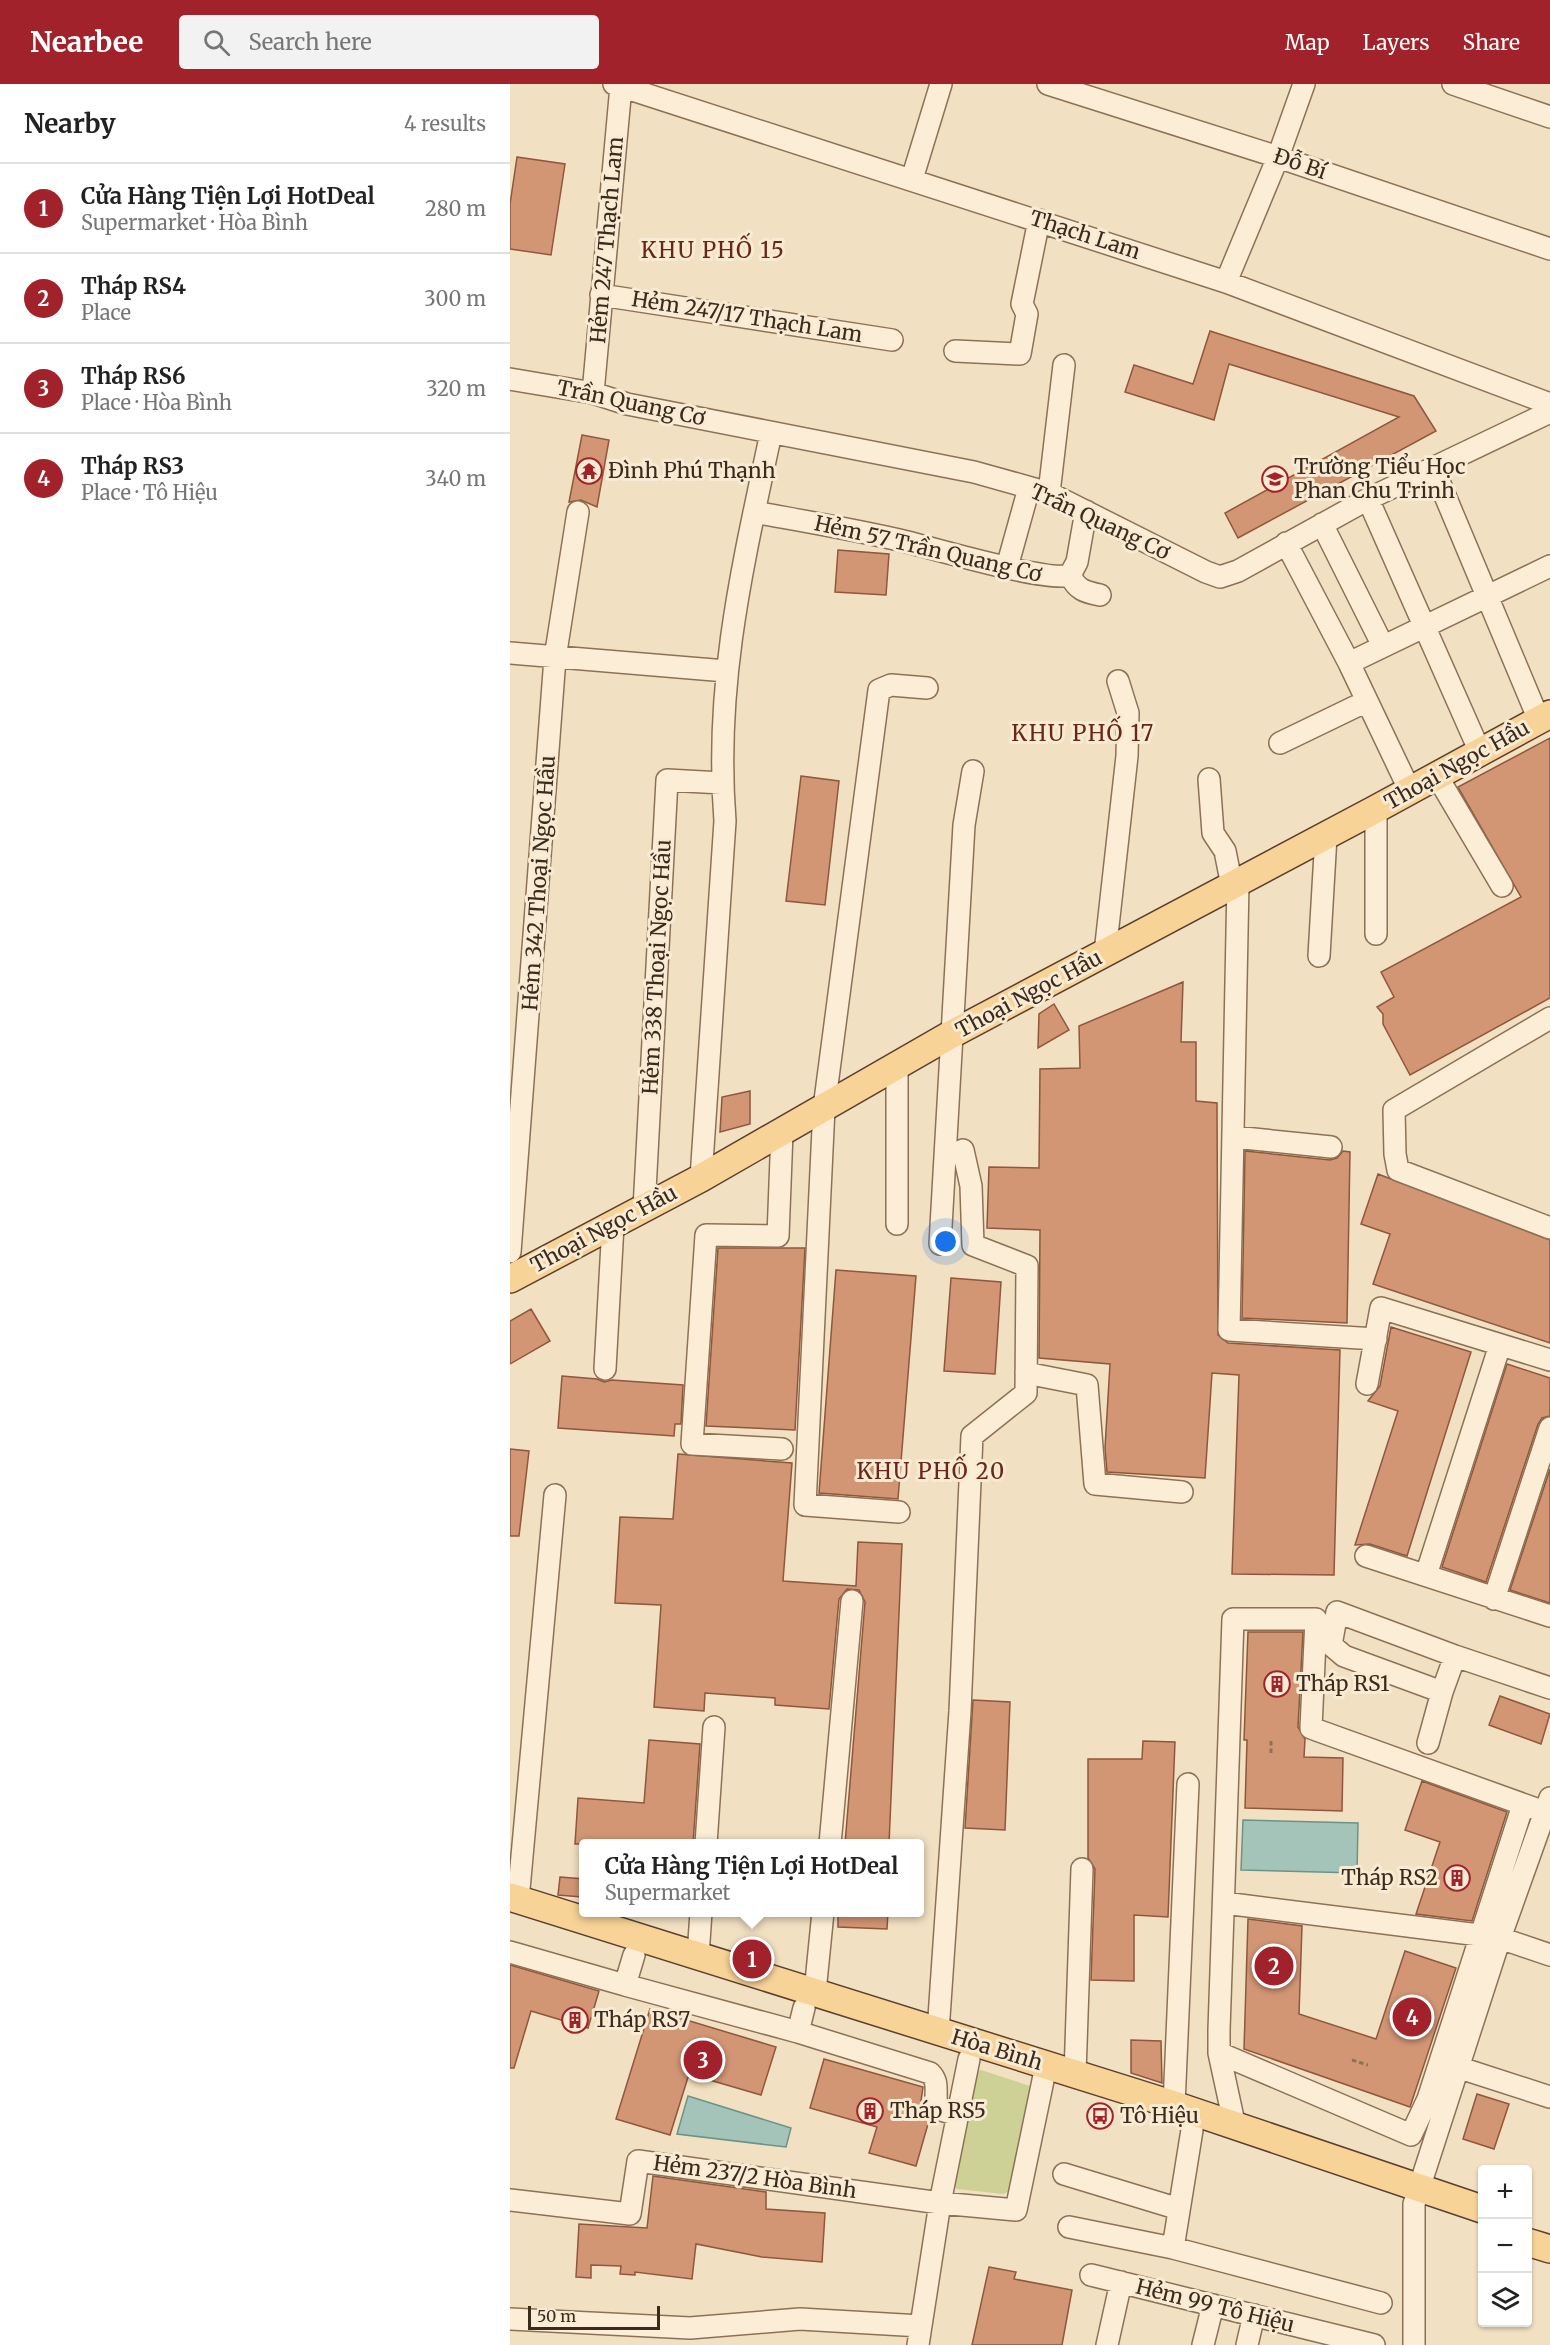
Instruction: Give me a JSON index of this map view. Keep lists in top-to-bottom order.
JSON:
{
  "streets": {
    "main road": ["Thoại Ngọc Hầu", "Hòa Bình"],
    "street": [
      "Đỗ Bí",
      "Thạch Lam",
      "Hẻm 247 Thạch Lam",
      "Hẻm 247/17 Thạch Lam",
      "Trần Quang Cơ",
      "Hẻm 57 Trần Quang Cơ",
      "Hẻm 342 Thoại Ngọc Hầu",
      "Hẻm 338 Thoại Ngọc Hầu",
      "Hẻm 237/2 Hòa Bình",
      "Hẻm 99 Tô Hiệu"
    ]
  },
  "crossings": [
    ["Thạch Lam", "Hẻm 247 Thạch Lam"],
    ["Hẻm 247 Thạch Lam", "Hẻm 247/17 Thạch Lam"],
    ["Hẻm 247 Thạch Lam", "Trần Quang Cơ"],
    ["Trần Quang Cơ", "Hẻm 57 Trần Quang Cơ"],
    ["Thoại Ngọc Hầu", "Hẻm 338 Thoại Ngọc Hầu"]
  ],
  "districts": ["KHU PHỐ 15", "KHU PHỐ 17", "KHU PHỐ 20"],
  "places": {
    "temple": ["Đình Phú Thạnh"],
    "school or university": ["Trường Tiểu Học Phan Chu Trinh"],
    "building": [
      "Tháp RS1",
      "Tháp RS2",
      "Tháp RS7",
      "Tháp RS5"
    ],
    "bus stop": ["Tô Hiệu"]
  },
  "scale_bar": "50 m",
  "page": {
    "header": "Nearbee",
    "search": "Search here",
    "nav": ["Map", "Layers", "Share"],
    "heading": ["Nearby", "4 results"],
    "list": [
      {
        "mark": "1",
        "name": "Cửa Hàng Tiện Lợi HotDeal",
        "note": "Supermarket · Hòa Bình",
        "value": "280 m"
      },
      {
        "mark": "2",
        "name": "Tháp RS4",
        "note": "Place",
        "value": "300 m"
      },
      {
        "mark": "3",
        "name": "Tháp RS6",
        "note": "Place · Hòa Bình",
        "value": "320 m"
      },
      {
        "mark": "4",
        "name": "Tháp RS3",
        "note": "Place · Tô Hiệu",
        "value": "340 m"
      }
    ],
    "popup": ["Cửa Hàng Tiện Lợi HotDeal", "Supermarket"],
    "pins": [
      "1",
      "2",
      "4",
      "3"
    ],
    "map_buttons": ["+", "−"],
    "scale": "50 m"
  }
}
